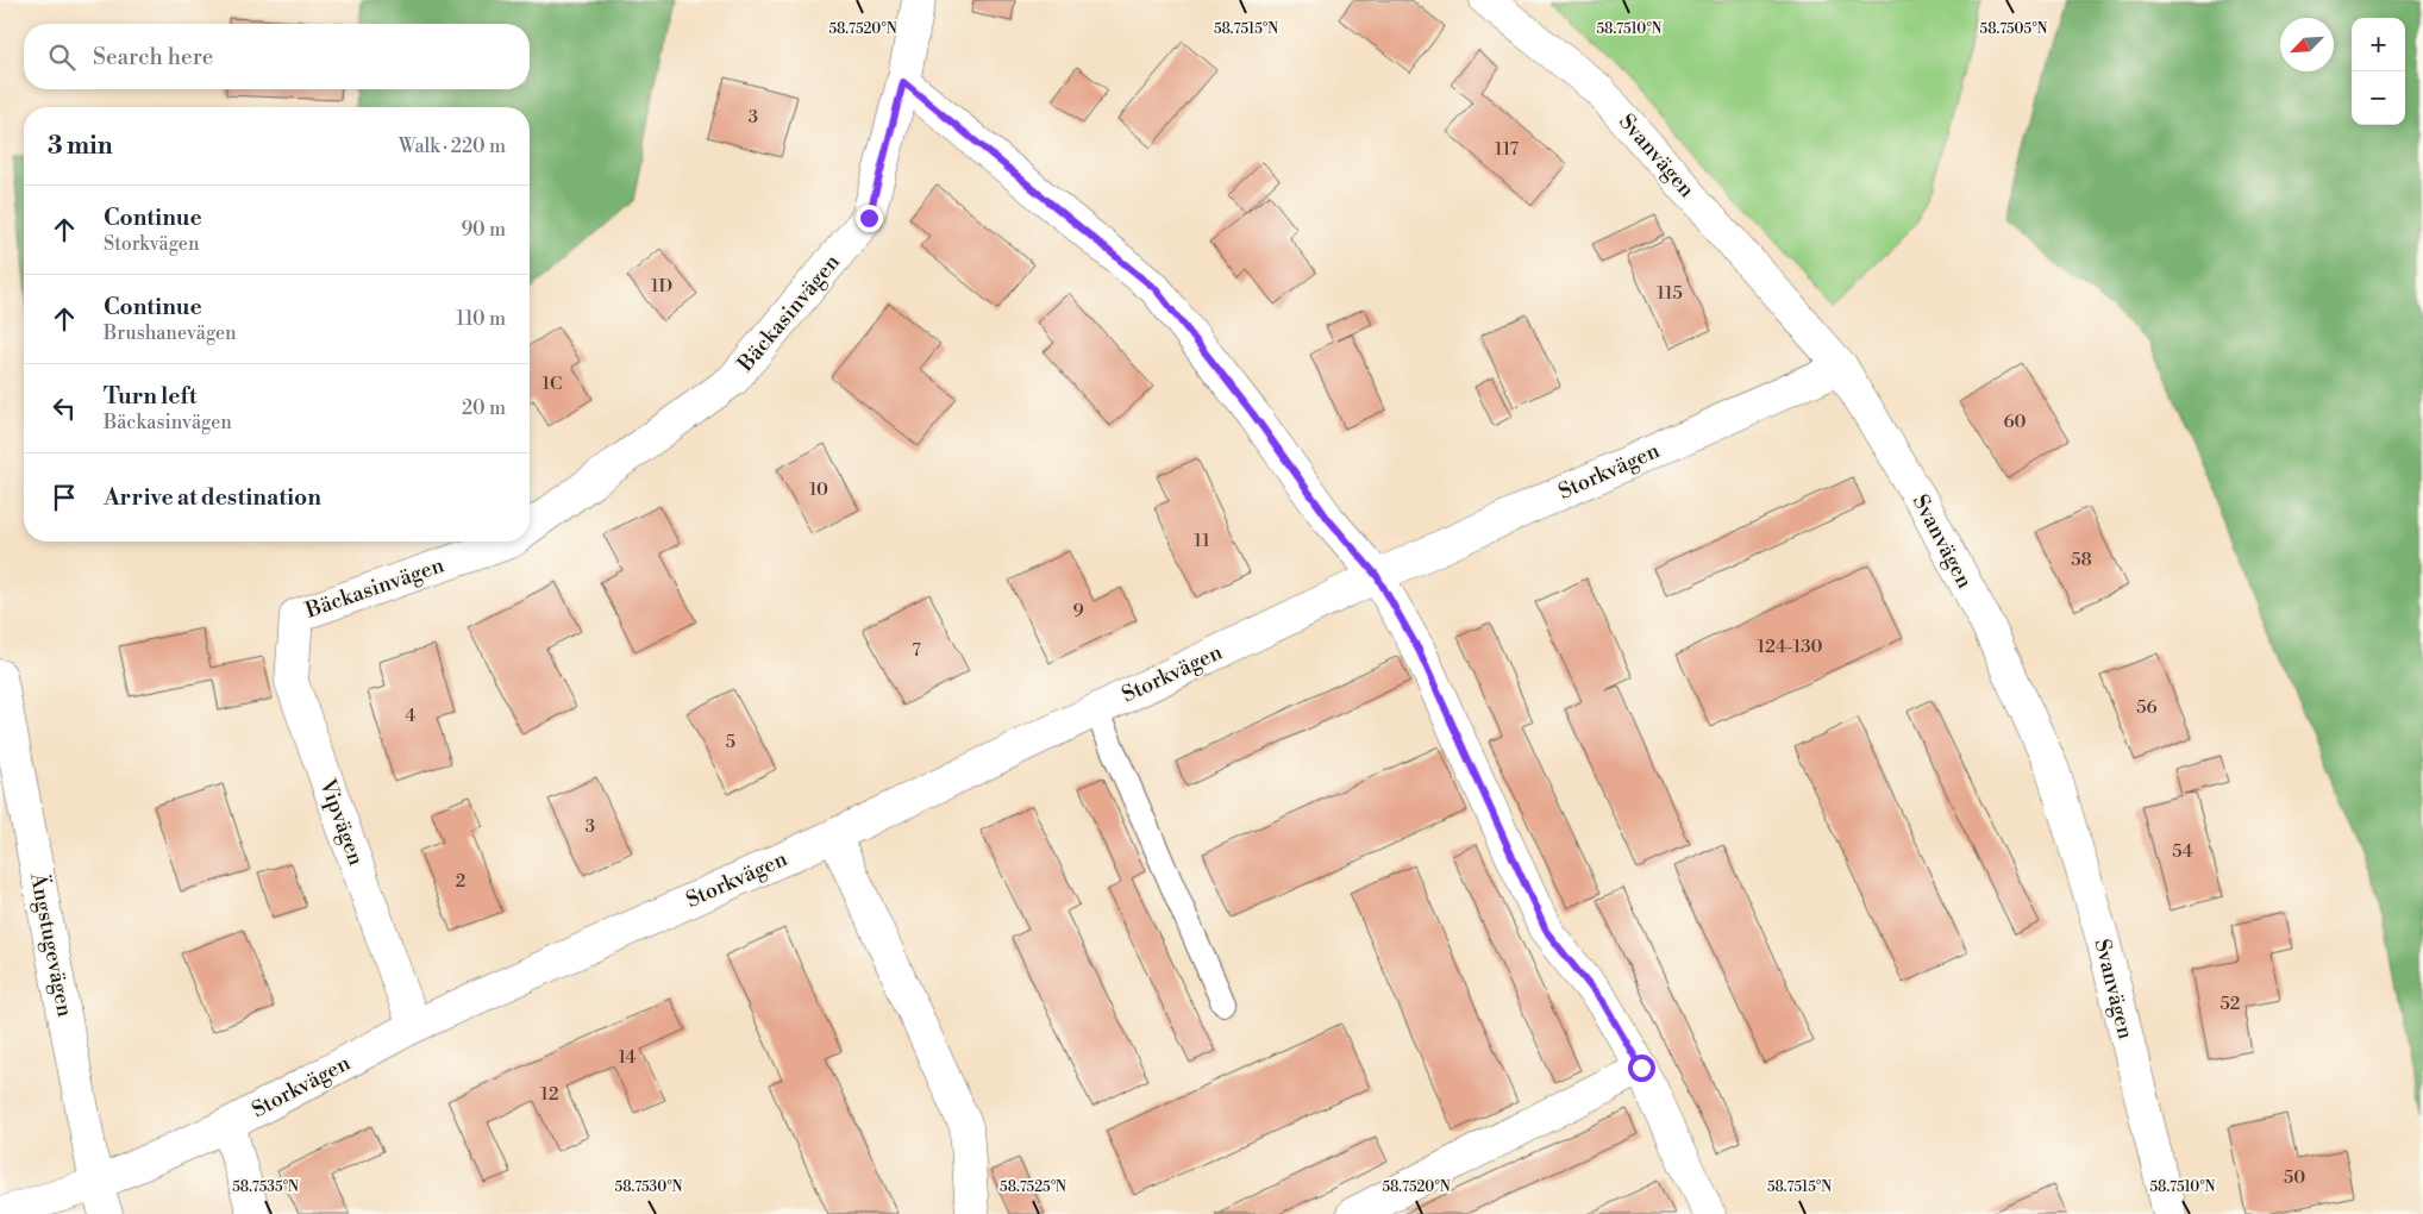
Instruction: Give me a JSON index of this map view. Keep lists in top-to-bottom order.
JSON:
{
  "streets": {
    "street": [
      "Svanvägen",
      "Bäckasinvägen",
      "Storkvägen",
      "Vipvägen",
      "Ängstugevägen"
    ]
  },
  "crossings": [
    ["Svanvägen", "Storkvägen"],
    ["Bäckasinvägen", "Vipvägen"],
    ["Storkvägen", "Vipvägen"],
    ["Storkvägen", "Ängstugevägen"]
  ],
  "house_numbers": [
    "3",
    "117",
    "1D",
    "115",
    "1C",
    "60",
    "10",
    "11",
    "58",
    "9",
    "124-130",
    "7",
    "56",
    "4",
    "5",
    "3",
    "54",
    "2",
    "52",
    "14",
    "12",
    "50"
  ],
  "north": "bottom left",
  "page": {
    "map_buttons": ["+", "−"],
    "search": "Search here",
    "heading": ["3 min", "Walk · 220 m"],
    "list": [
      ["Continue", "Storkvägen", "90 m"],
      ["Continue", "Brushanevägen", "110 m"],
      ["Turn left", "Bäckasinvägen", "20 m"],
      "Arrive at destination"
    ]
  },
  "coordinates": [
    "58.7520°N",
    "58.7515°N",
    "58.7510°N",
    "58.7505°N",
    "58.7535°N",
    "58.7530°N",
    "58.7525°N"
  ]
}
